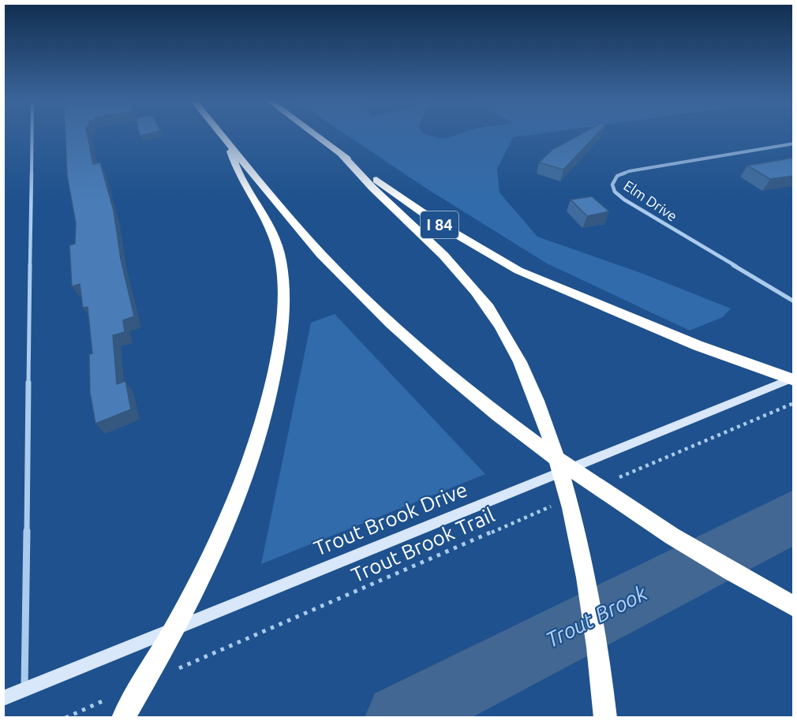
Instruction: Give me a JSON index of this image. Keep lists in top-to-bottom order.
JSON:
{
  "streets": {
    "highway": ["I 84"],
    "main road": ["Trout Brook Drive"],
    "street": ["Elm Drive"],
    "path": ["Trout Brook Trail"]
  },
  "crossings": [
    ["I 84", "Trout Brook Drive"]
  ],
  "water": ["Trout Brook"]
}
